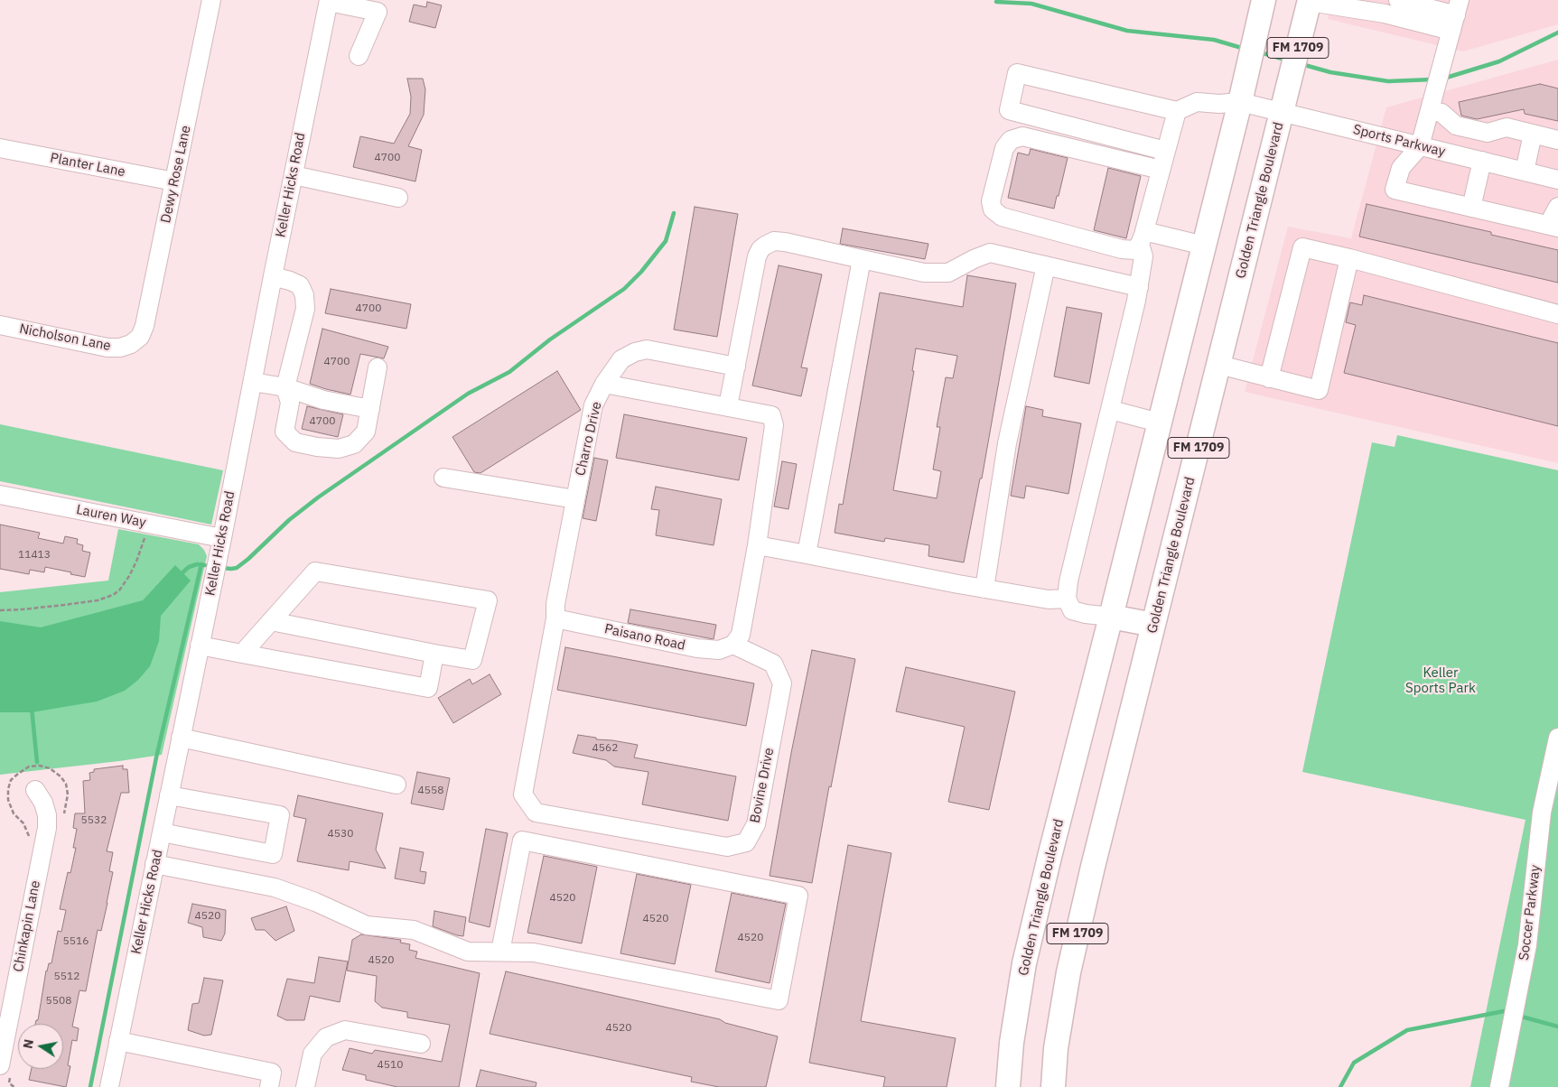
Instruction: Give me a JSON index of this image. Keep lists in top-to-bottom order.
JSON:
{
  "streets": {
    "main road": ["FM 1709", "Golden Triangle Boulevard"],
    "street": [
      "Sports Parkway",
      "Planter Lane",
      "Dewy Rose Lane",
      "Keller Hicks Road",
      "Nicholson Lane",
      "Charro Drive",
      "Lauren Way",
      "Paisano Road",
      "Bovine Drive",
      "Soccer Parkway",
      "Chinkapin Lane"
    ]
  },
  "crossings": [
    ["Sports Parkway", "Golden Triangle Boulevard"],
    ["Planter Lane", "Dewy Rose Lane"],
    ["Dewy Rose Lane", "Nicholson Lane"],
    ["Keller Hicks Road", "Lauren Way"],
    ["Charro Drive", "Paisano Road"],
    ["Charro Drive", "Bovine Drive"],
    ["Paisano Road", "Bovine Drive"]
  ],
  "parks": ["Keller Sports Park"],
  "house_numbers": [
    "4700",
    "4700",
    "4700",
    "4700",
    "11413",
    "4562",
    "4558",
    "5532",
    "4530",
    "4520",
    "4520",
    "4520",
    "4520",
    "5516",
    "4520",
    "5512",
    "5508",
    "4520",
    "4510"
  ],
  "north": "left"
}
